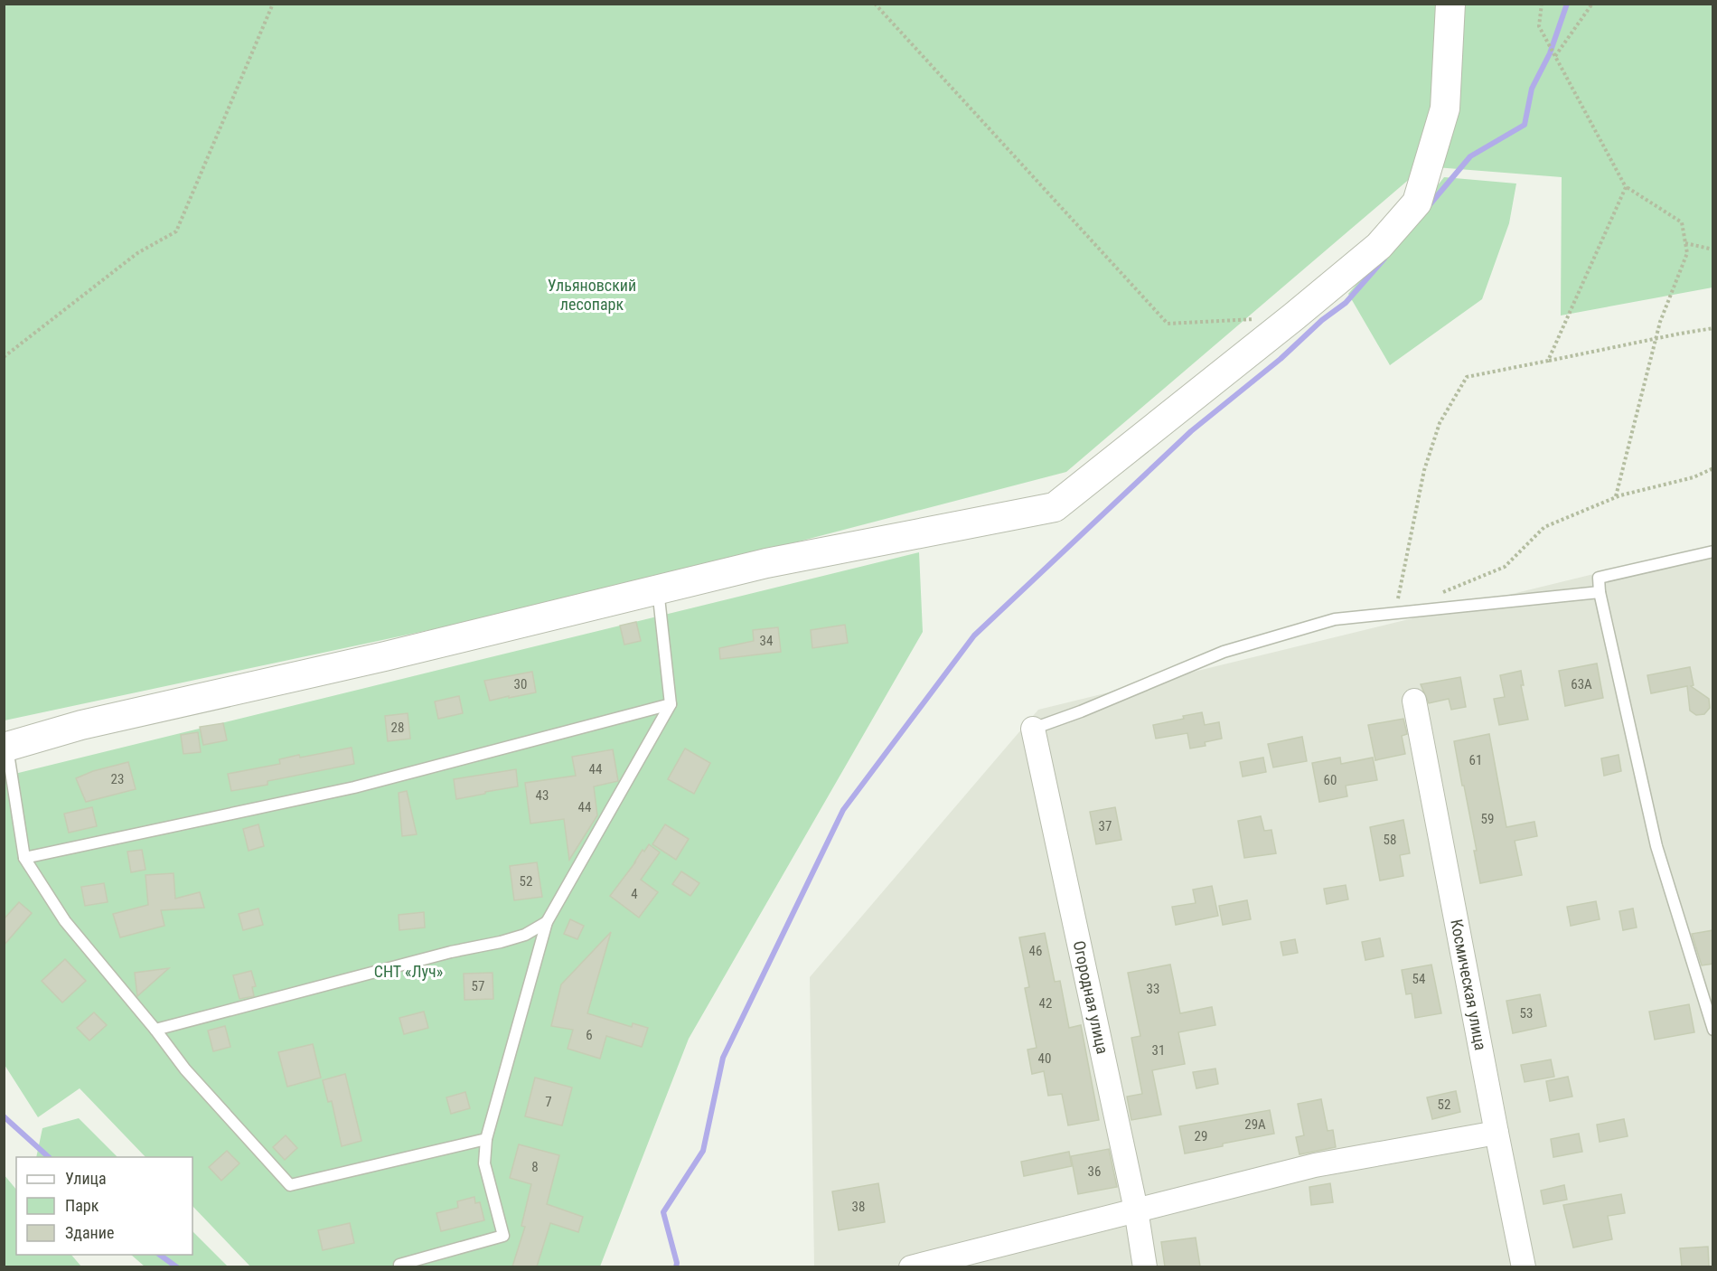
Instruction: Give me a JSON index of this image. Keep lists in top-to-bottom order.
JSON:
{
  "streets": {
    "street": ["Космическая улица", "Огородная улица"]
  },
  "parks": ["Ульяновский лесопарк", "СНТ «Луч»"],
  "house_numbers": [
    "34",
    "30",
    "63А",
    "28",
    "61",
    "44",
    "23",
    "60",
    "43",
    "44",
    "59",
    "37",
    "58",
    "52",
    "4",
    "46",
    "54",
    "57",
    "33",
    "42",
    "53",
    "6",
    "31",
    "40",
    "7",
    "52",
    "29А",
    "29",
    "8",
    "36",
    "38"
  ],
  "legend": ["Улица", "Парк", "Здание"]
}
